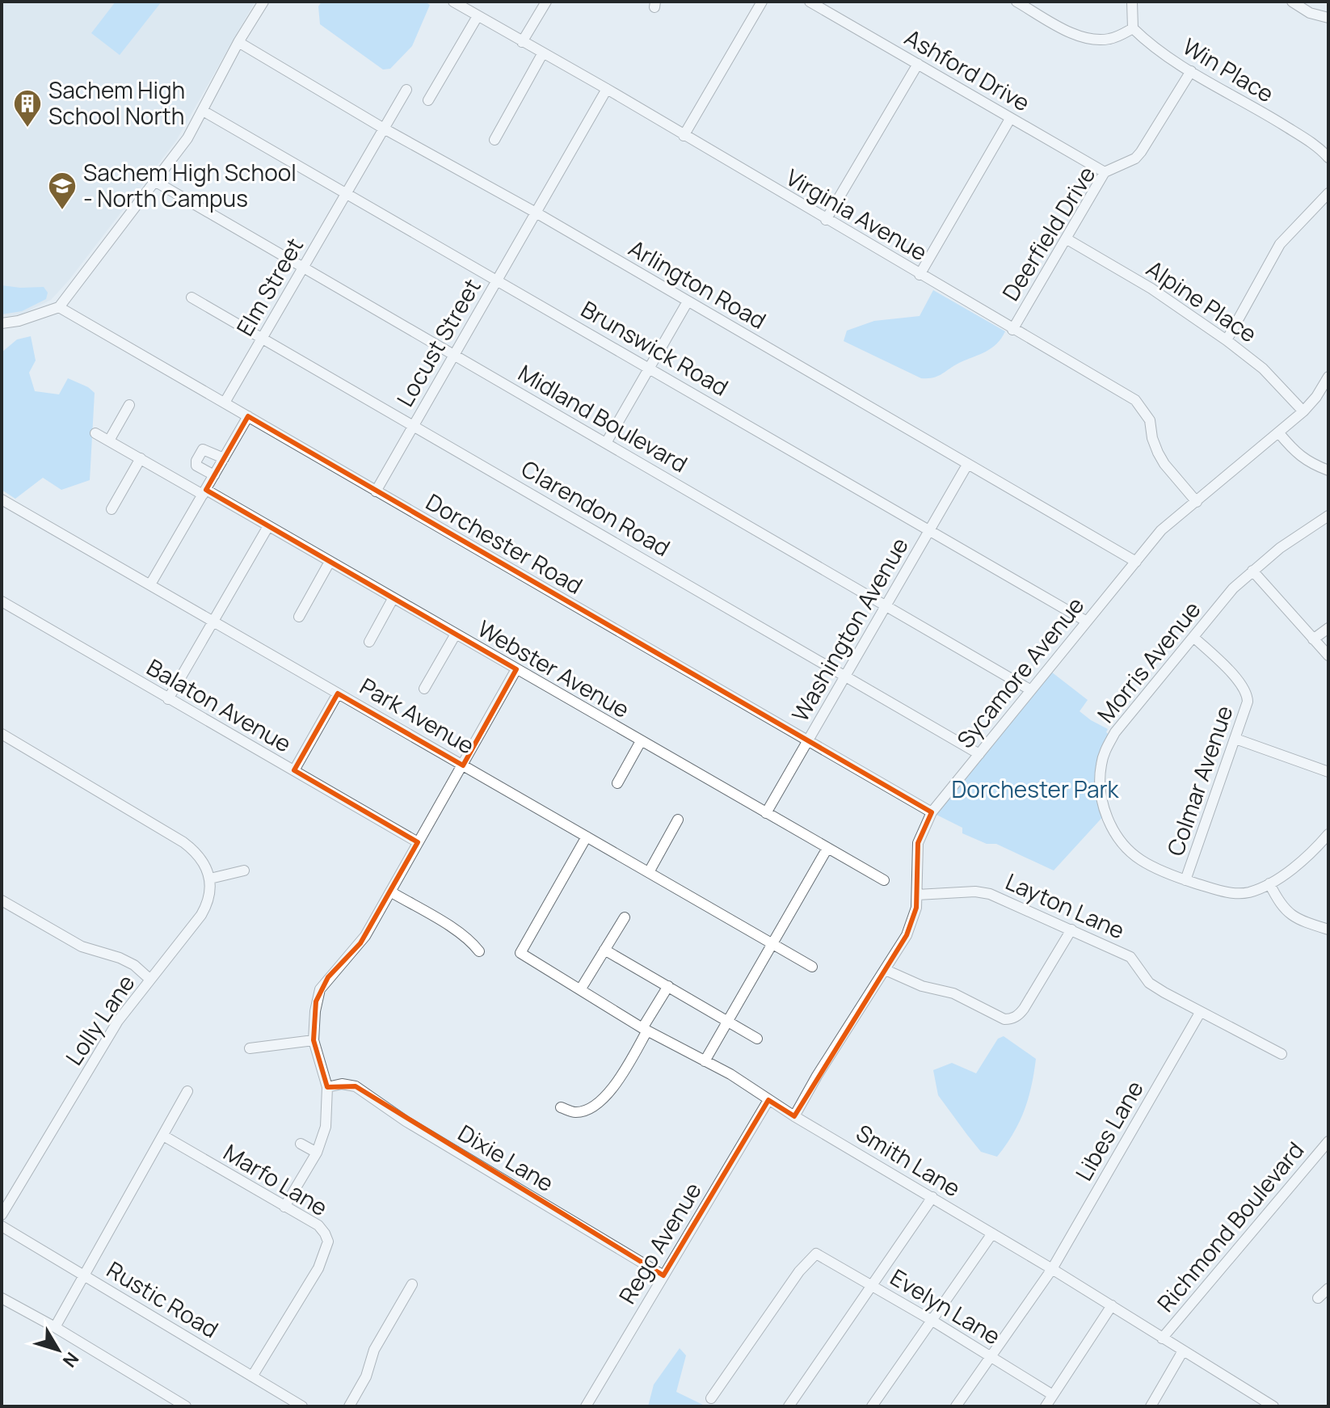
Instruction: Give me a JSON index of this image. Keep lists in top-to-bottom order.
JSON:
{
  "streets": {
    "street": [
      "Ashford Drive",
      "Win Place",
      "Virginia Avenue",
      "Deerfield Drive",
      "Arlington Road",
      "Elm Street",
      "Alpine Place",
      "Locust Street",
      "Brunswick Road",
      "Midland Boulevard",
      "Clarendon Road",
      "Dorchester Road",
      "Washington Avenue",
      "Morris Avenue",
      "Webster Avenue",
      "Sycamore Avenue",
      "Balaton Avenue",
      "Park Avenue",
      "Colmar Avenue",
      "Layton Lane",
      "Lolly Lane",
      "Libes Lane",
      "Dixie Lane",
      "Smith Lane",
      "Marfo Lane",
      "Richmond Boulevard",
      "Rego Avenue",
      "Rustic Road",
      "Evelyn Lane"
    ]
  },
  "crossings": [
    ["Ashford Drive", "Deerfield Drive"],
    ["Win Place", "Deerfield Drive"],
    ["Virginia Avenue", "Deerfield Drive"],
    ["Virginia Avenue", "Locust Street"],
    ["Virginia Avenue", "Sycamore Avenue"],
    ["Deerfield Drive", "Alpine Place"],
    ["Arlington Road", "Elm Street"],
    ["Arlington Road", "Locust Street"],
    ["Arlington Road", "Washington Avenue"],
    ["Arlington Road", "Sycamore Avenue"],
    ["Elm Street", "Brunswick Road"],
    ["Elm Street", "Midland Boulevard"],
    ["Elm Street", "Clarendon Road"],
    ["Elm Street", "Dorchester Road"],
    ["Alpine Place", "Sycamore Avenue"],
    ["Locust Street", "Brunswick Road"],
    ["Locust Street", "Midland Boulevard"],
    ["Locust Street", "Clarendon Road"],
    ["Locust Street", "Dorchester Road"],
    ["Brunswick Road", "Washington Avenue"],
    ["Brunswick Road", "Sycamore Avenue"],
    ["Midland Boulevard", "Washington Avenue"],
    ["Midland Boulevard", "Sycamore Avenue"],
    ["Clarendon Road", "Washington Avenue"],
    ["Clarendon Road", "Sycamore Avenue"],
    ["Dorchester Road", "Washington Avenue"],
    ["Dorchester Road", "Sycamore Avenue"],
    ["Washington Avenue", "Webster Avenue"],
    ["Morris Avenue", "Colmar Avenue"],
    ["Sycamore Avenue", "Layton Lane"],
    ["Sycamore Avenue", "Smith Lane"],
    ["Park Avenue", "Smith Lane"],
    ["Layton Lane", "Libes Lane"],
    ["Libes Lane", "Smith Lane"],
    ["Libes Lane", "Evelyn Lane"],
    ["Dixie Lane", "Rego Avenue"],
    ["Smith Lane", "Richmond Boulevard"],
    ["Smith Lane", "Rego Avenue"],
    ["Marfo Lane", "Rustic Road"]
  ],
  "parks": ["Dorchester Park"],
  "places": {
    "building": ["Sachem High School North"],
    "school or university": ["Sachem High School - North Campus"]
  },
  "north": "bottom right"
}
